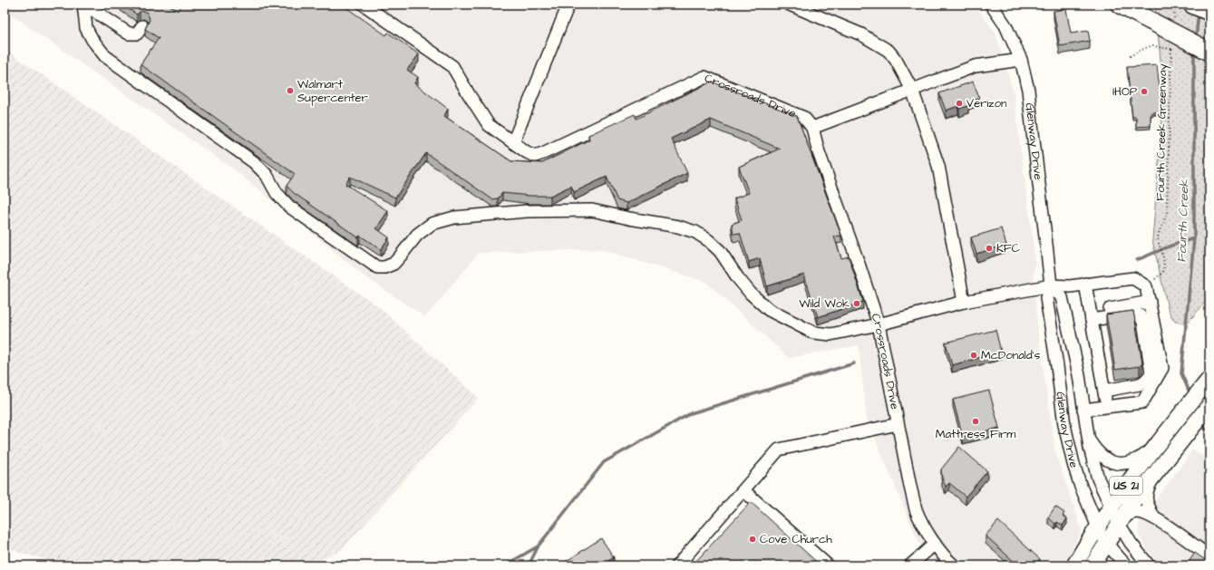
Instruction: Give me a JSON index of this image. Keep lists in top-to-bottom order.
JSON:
{
  "streets": {
    "main road": ["US 21"],
    "street": ["Crossroads Drive", "Glenway Drive"],
    "path": ["Fourth Creek Greenway"]
  },
  "crossings": [
    ["Glenway Drive", "US 21"]
  ],
  "water": ["Fourth Creek"],
  "places": [
    "Walmart Supercenter",
    "IHOP",
    "Verizon",
    "KFC",
    "Wild Wok",
    "McDonald's",
    "Mattress Firm",
    "Cove Church"
  ]
}
